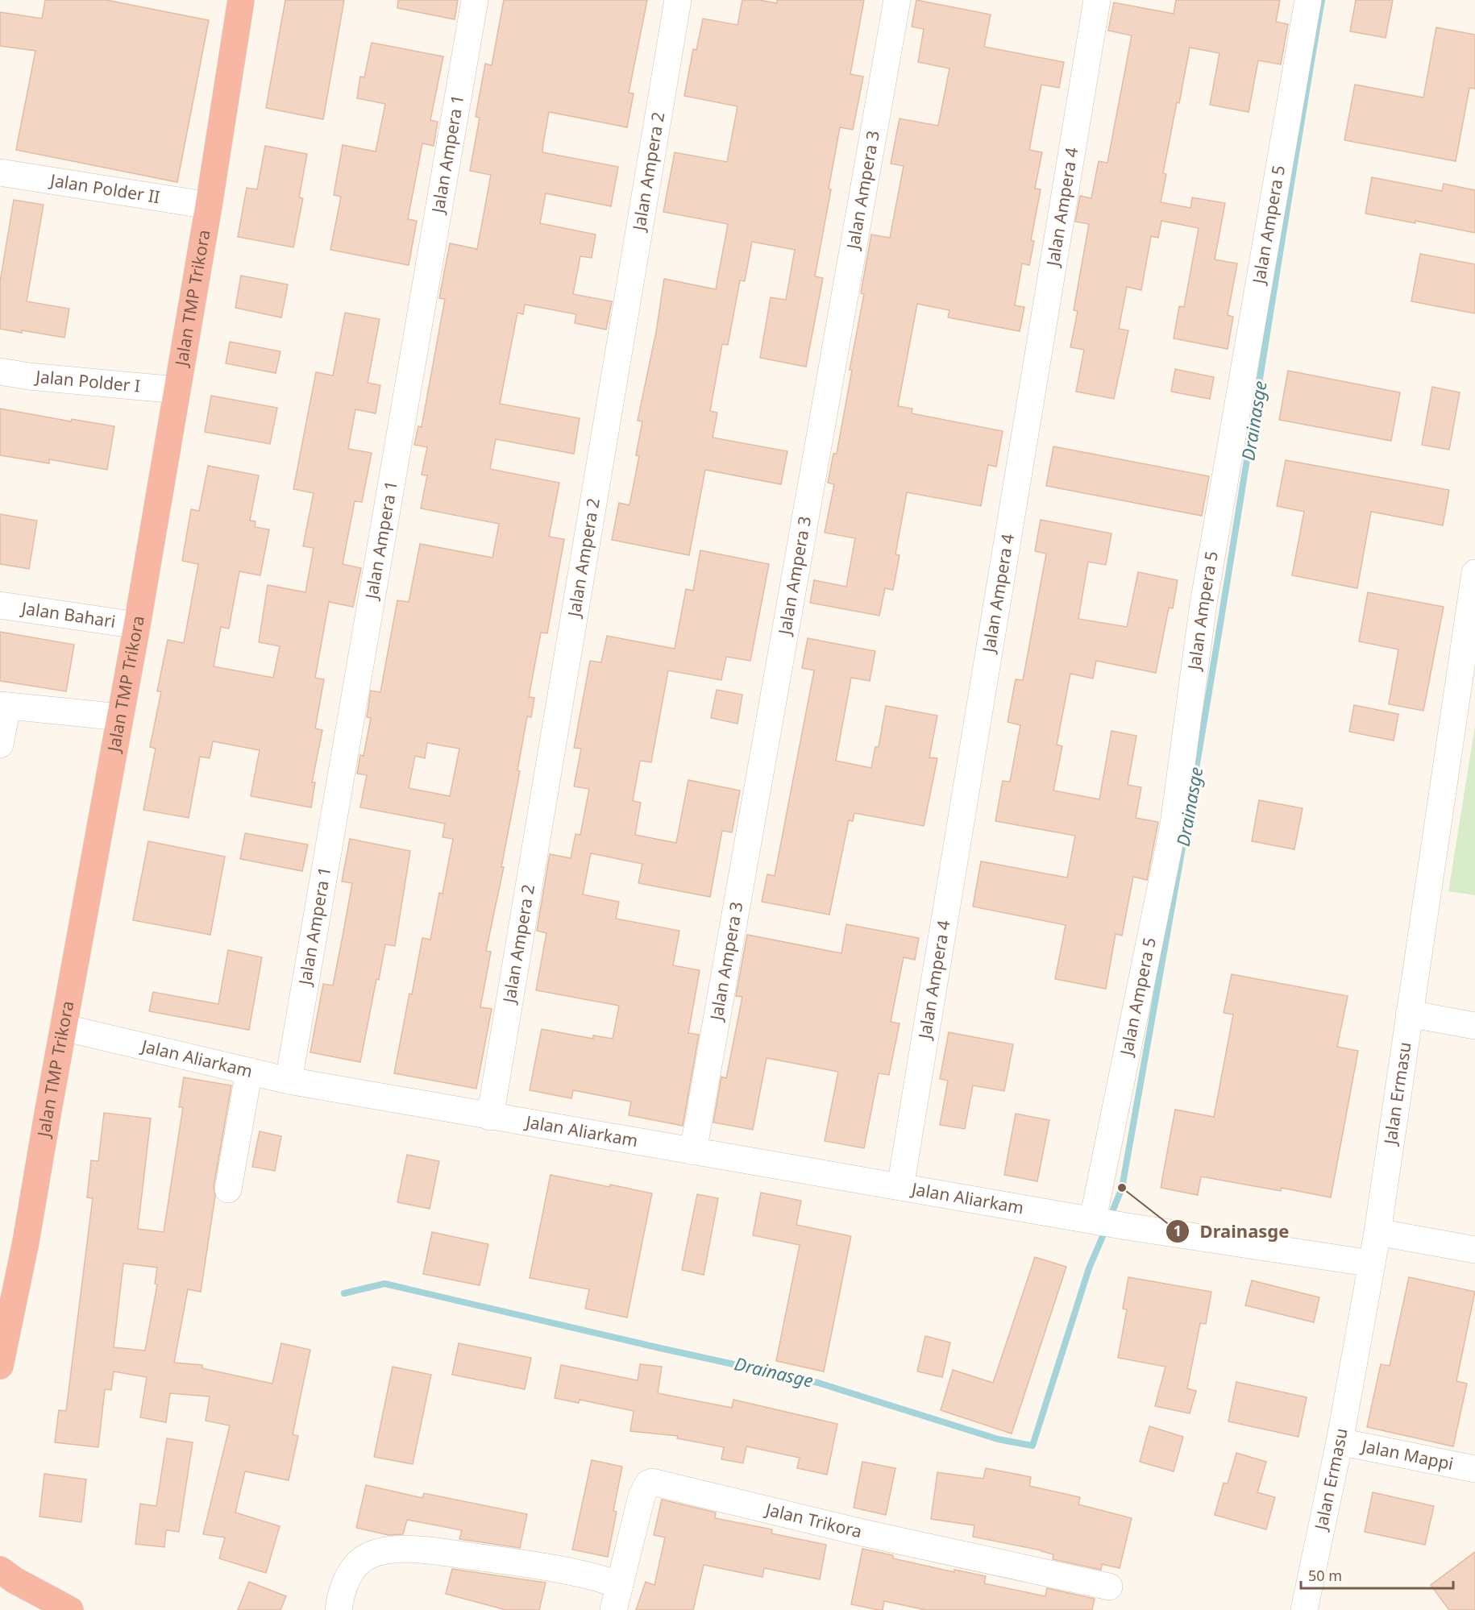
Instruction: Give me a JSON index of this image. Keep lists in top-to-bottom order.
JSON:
{
  "streets": {
    "highway": ["Jalan TMP Trikora"],
    "street": [
      "Jalan Ampera 1",
      "Jalan Ampera 2",
      "Jalan Polder II",
      "Jalan Ampera 3",
      "Jalan Ampera 4",
      "Jalan Ampera 5",
      "Jalan Polder I",
      "Jalan Bahari",
      "Jalan Aliarkam",
      "Jalan Ermasu",
      "Jalan Mappi",
      "Jalan Trikora"
    ]
  },
  "crossings": [
    ["Jalan Ampera 1", "Jalan Aliarkam"],
    ["Jalan Ampera 2", "Jalan Aliarkam"],
    ["Jalan Polder II", "Jalan TMP Trikora"],
    ["Jalan Ampera 3", "Jalan Aliarkam"],
    ["Jalan Ampera 4", "Jalan Aliarkam"],
    ["Jalan Ampera 5", "Jalan Aliarkam"],
    ["Jalan TMP Trikora", "Jalan Polder I"],
    ["Jalan TMP Trikora", "Jalan Bahari"],
    ["Jalan TMP Trikora", "Jalan Aliarkam"],
    ["Jalan Aliarkam", "Jalan Ermasu"],
    ["Jalan Ermasu", "Jalan Mappi"]
  ],
  "water": ["Drainasge"],
  "places": ["Drainasge"],
  "scale_bar": "50 m"
}
